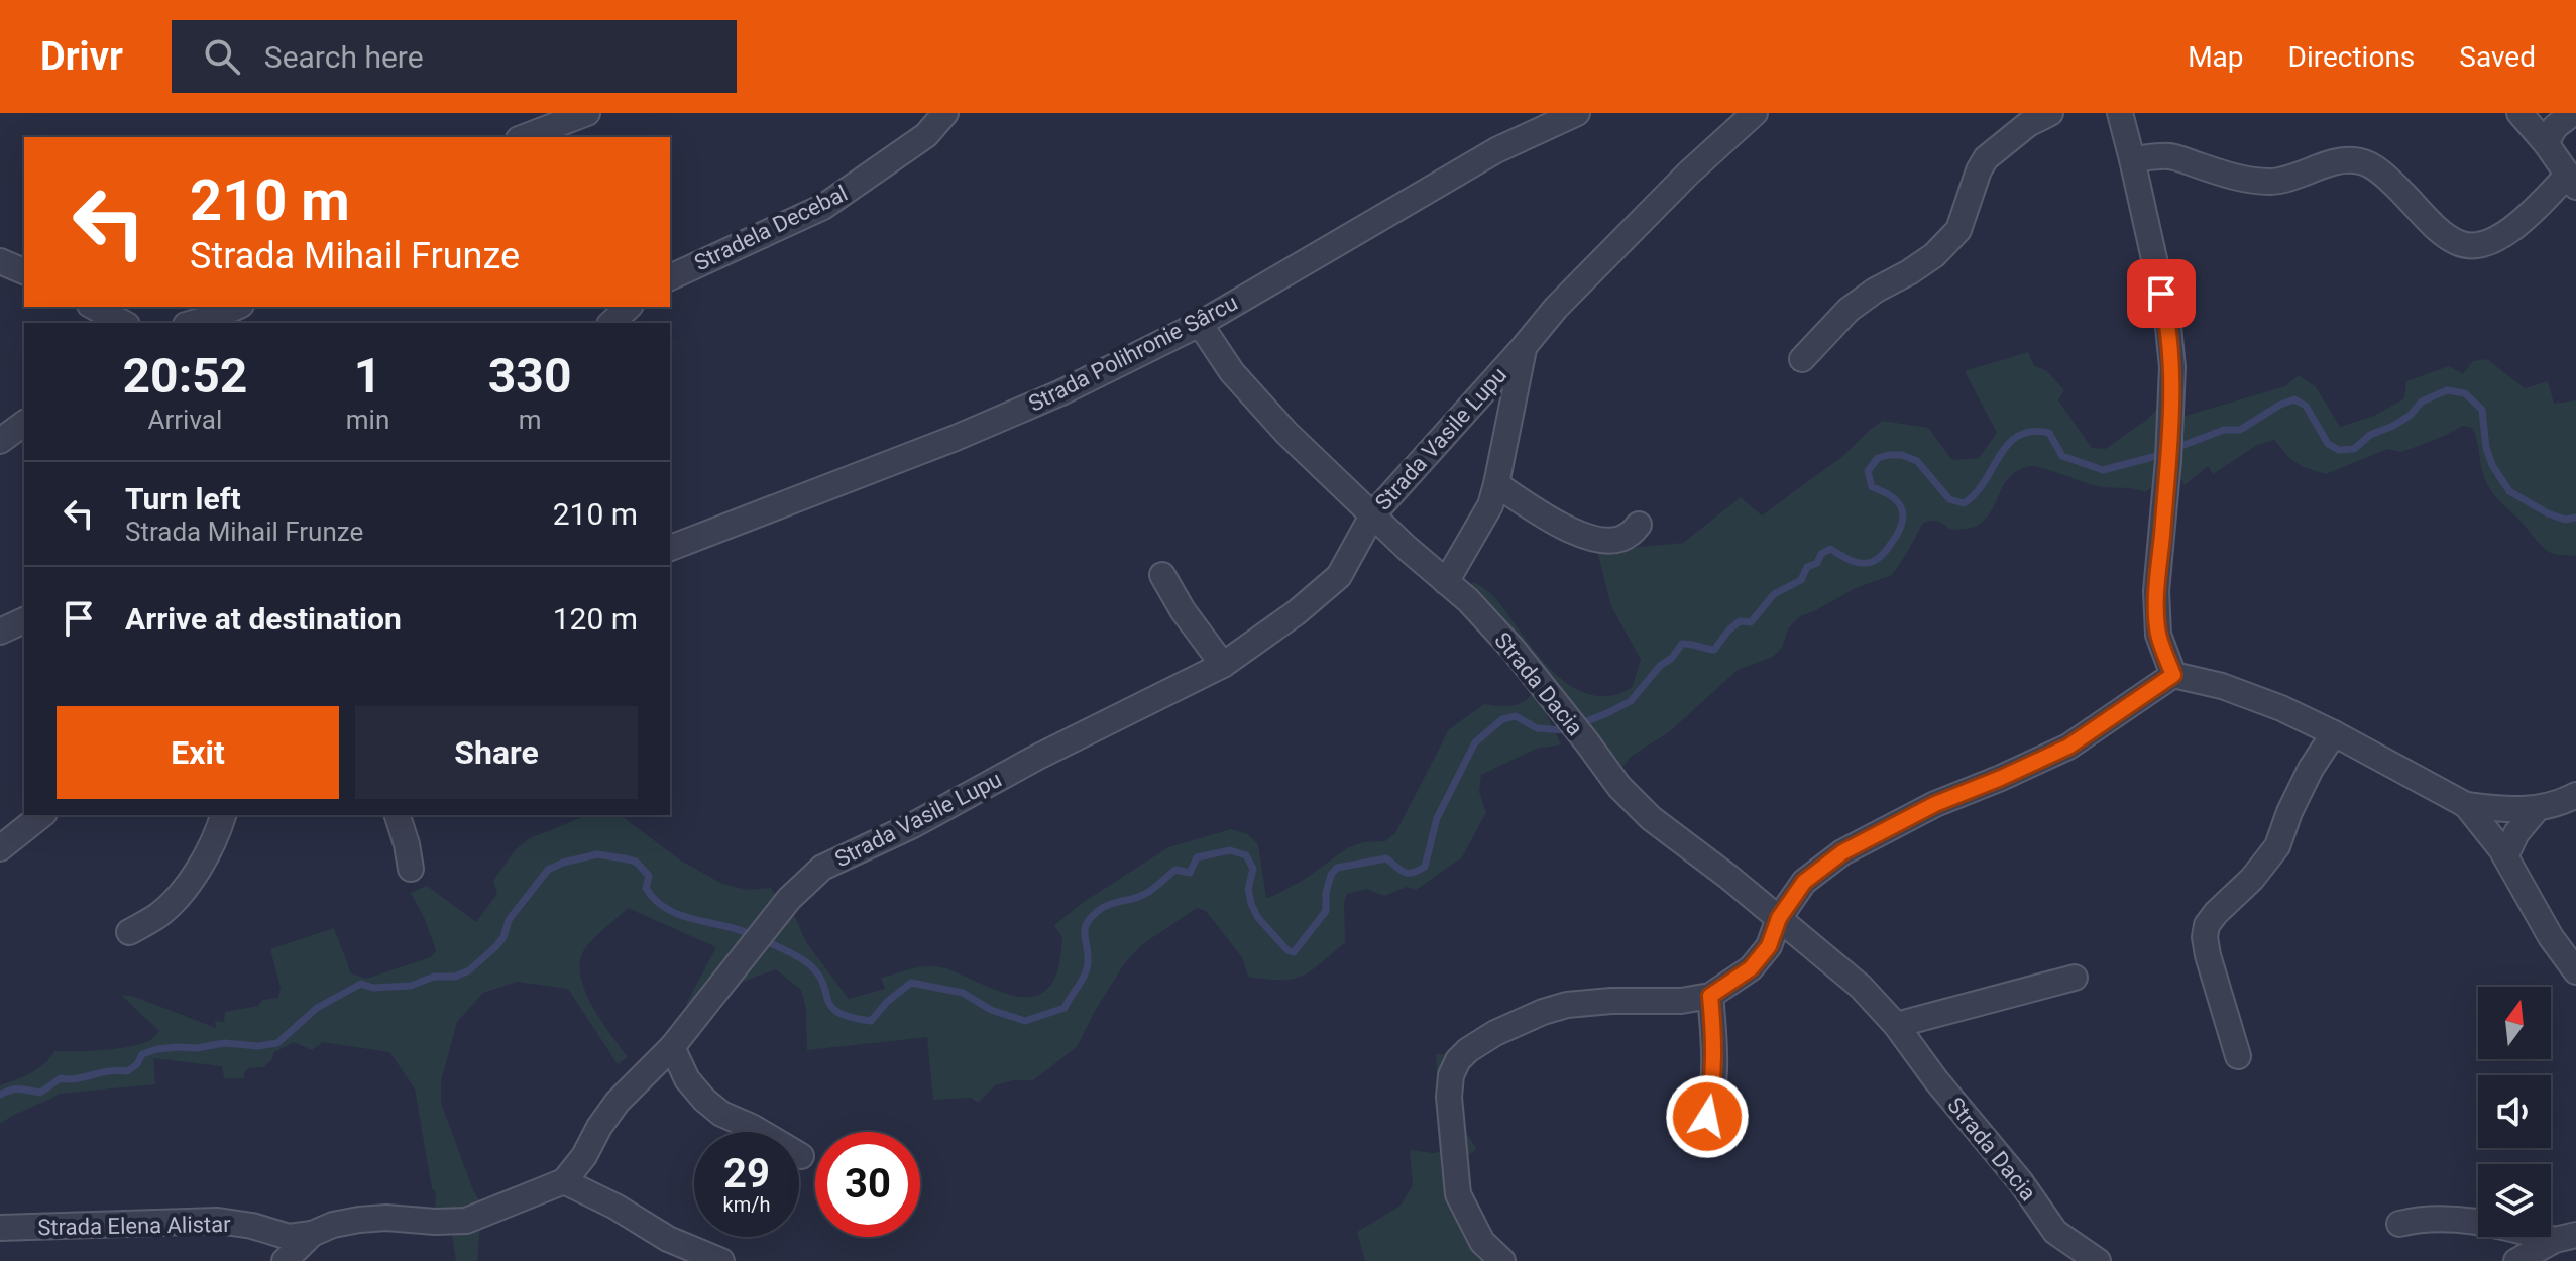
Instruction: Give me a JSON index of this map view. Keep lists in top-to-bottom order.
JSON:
{
  "streets": {
    "street": [
      "Stradela Decebal",
      "Strada Polihronie Sârcu",
      "Strada Vasile Lupu",
      "Strada Dacia",
      "Strada Elena Alistar"
    ]
  },
  "crossings": [
    ["Strada Polihronie Sârcu", "Strada Dacia"],
    ["Strada Vasile Lupu", "Strada Dacia"],
    ["Strada Vasile Lupu", "Strada Elena Alistar"]
  ],
  "north": "top",
  "page": {
    "header": "Drivr",
    "search": "Search here",
    "nav": ["Map", "Directions", "Saved"],
    "turn": ["210 m", "Strada Mihail Frunze"],
    "eta": [
      "20:52",
      "Arrival",
      "1",
      "min",
      "330",
      "m"
    ],
    "list": [
      {
        "name": "Turn left",
        "note": "Strada Mihail Frunze",
        "value": "210 m"
      },
      {
        "name": "Arrive at destination",
        "value": "120 m"
      }
    ],
    "buttons": ["Exit", "Share"],
    "speed": "29 km/h",
    "limit": "30"
  }
}
